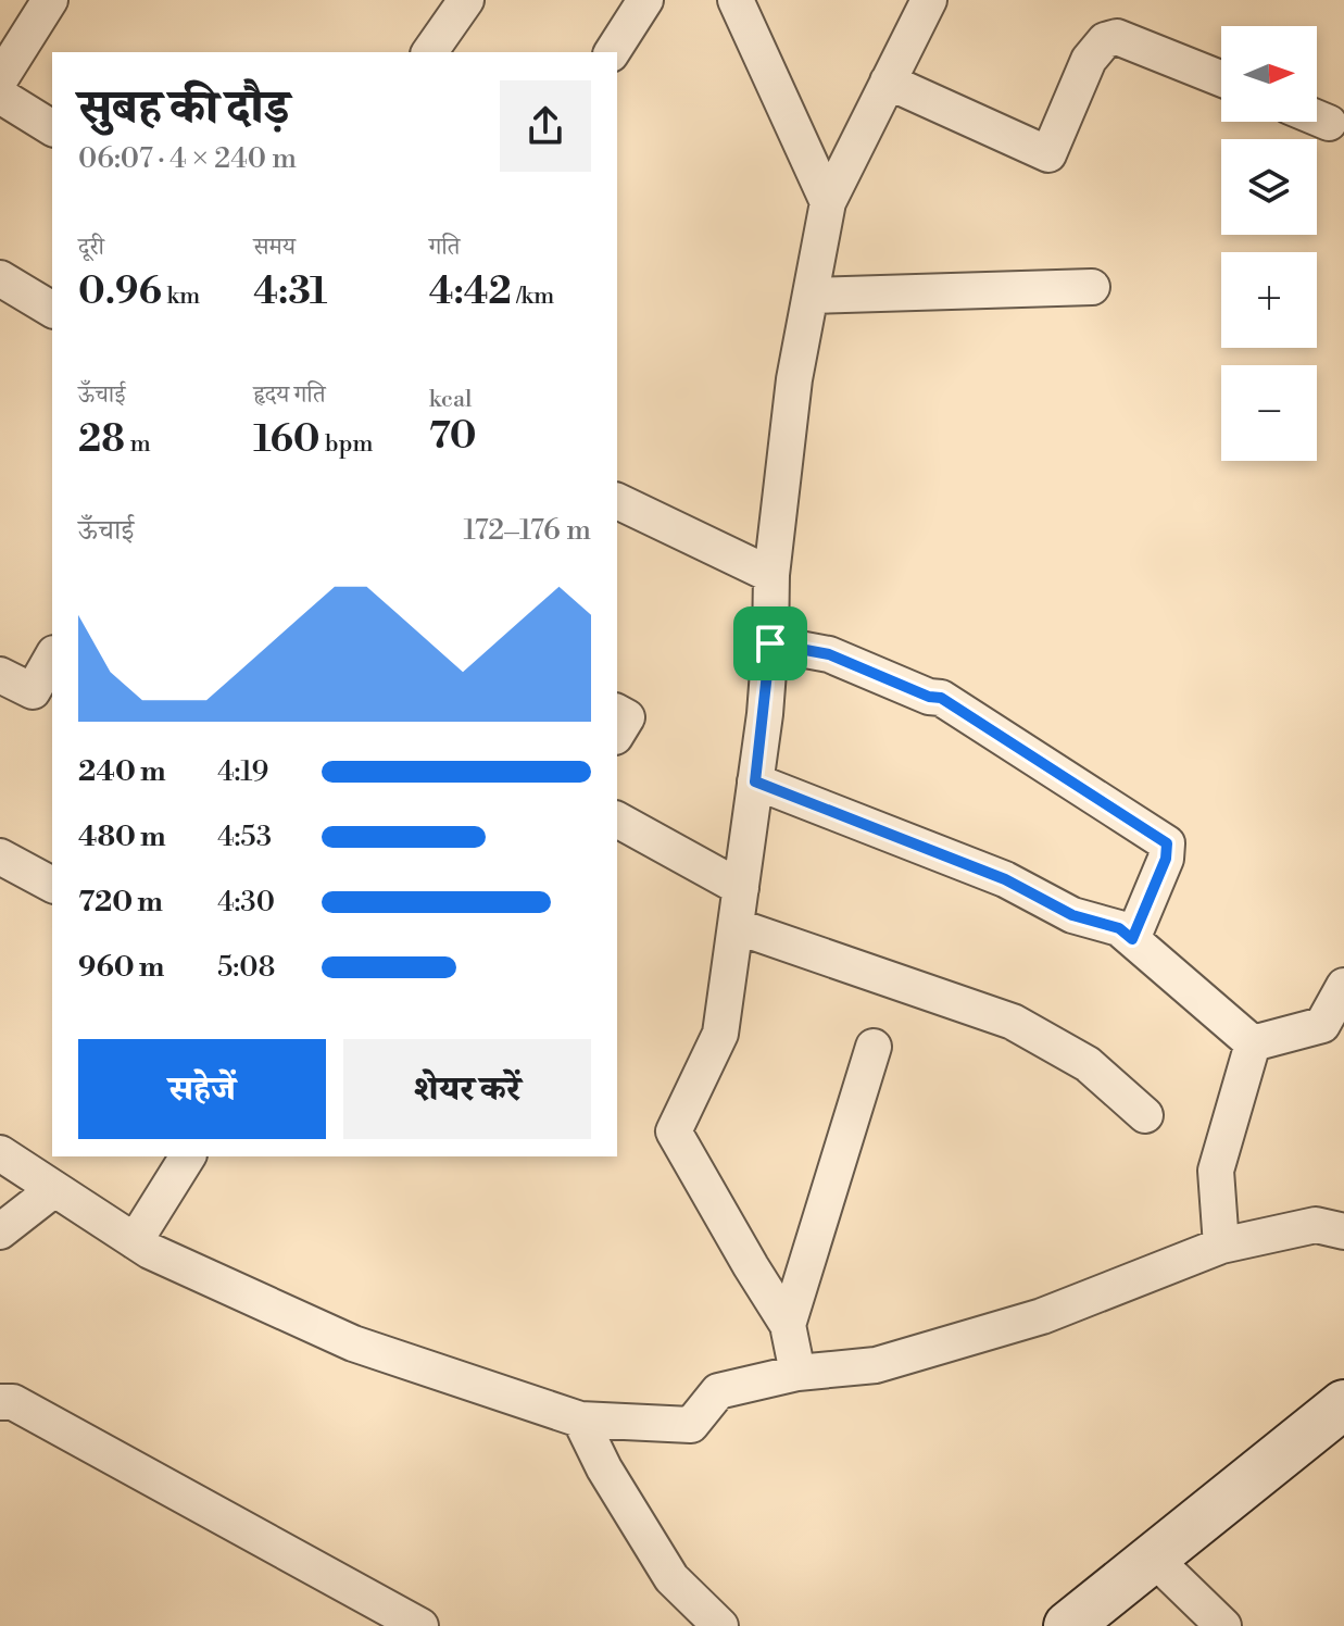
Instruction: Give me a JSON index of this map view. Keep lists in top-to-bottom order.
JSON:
{
  "north": "right",
  "page": {
    "map_buttons": ["+", "−"],
    "heading": ["सुबह की दौड़", "06:07 · 4 × 240 m"],
    "stats": [
      ["दूरी", "0.96 km"],
      ["समय", "4:31"],
      ["गति", "4:42 /km"],
      ["ऊँचाई", "28 m"],
      ["हृदय गति", "160 bpm"],
      ["kcal", "70"]
    ],
    "chart": ["ऊँचाई", "172–176 m"],
    "list": [
      {
        "name": "240 m",
        "note": "4:19"
      },
      {
        "name": "480 m",
        "note": "4:53"
      },
      {
        "name": "720 m",
        "note": "4:30"
      },
      {
        "name": "960 m",
        "note": "5:08"
      }
    ],
    "buttons": ["सहेजें", "शेयर करें"]
  }
}
